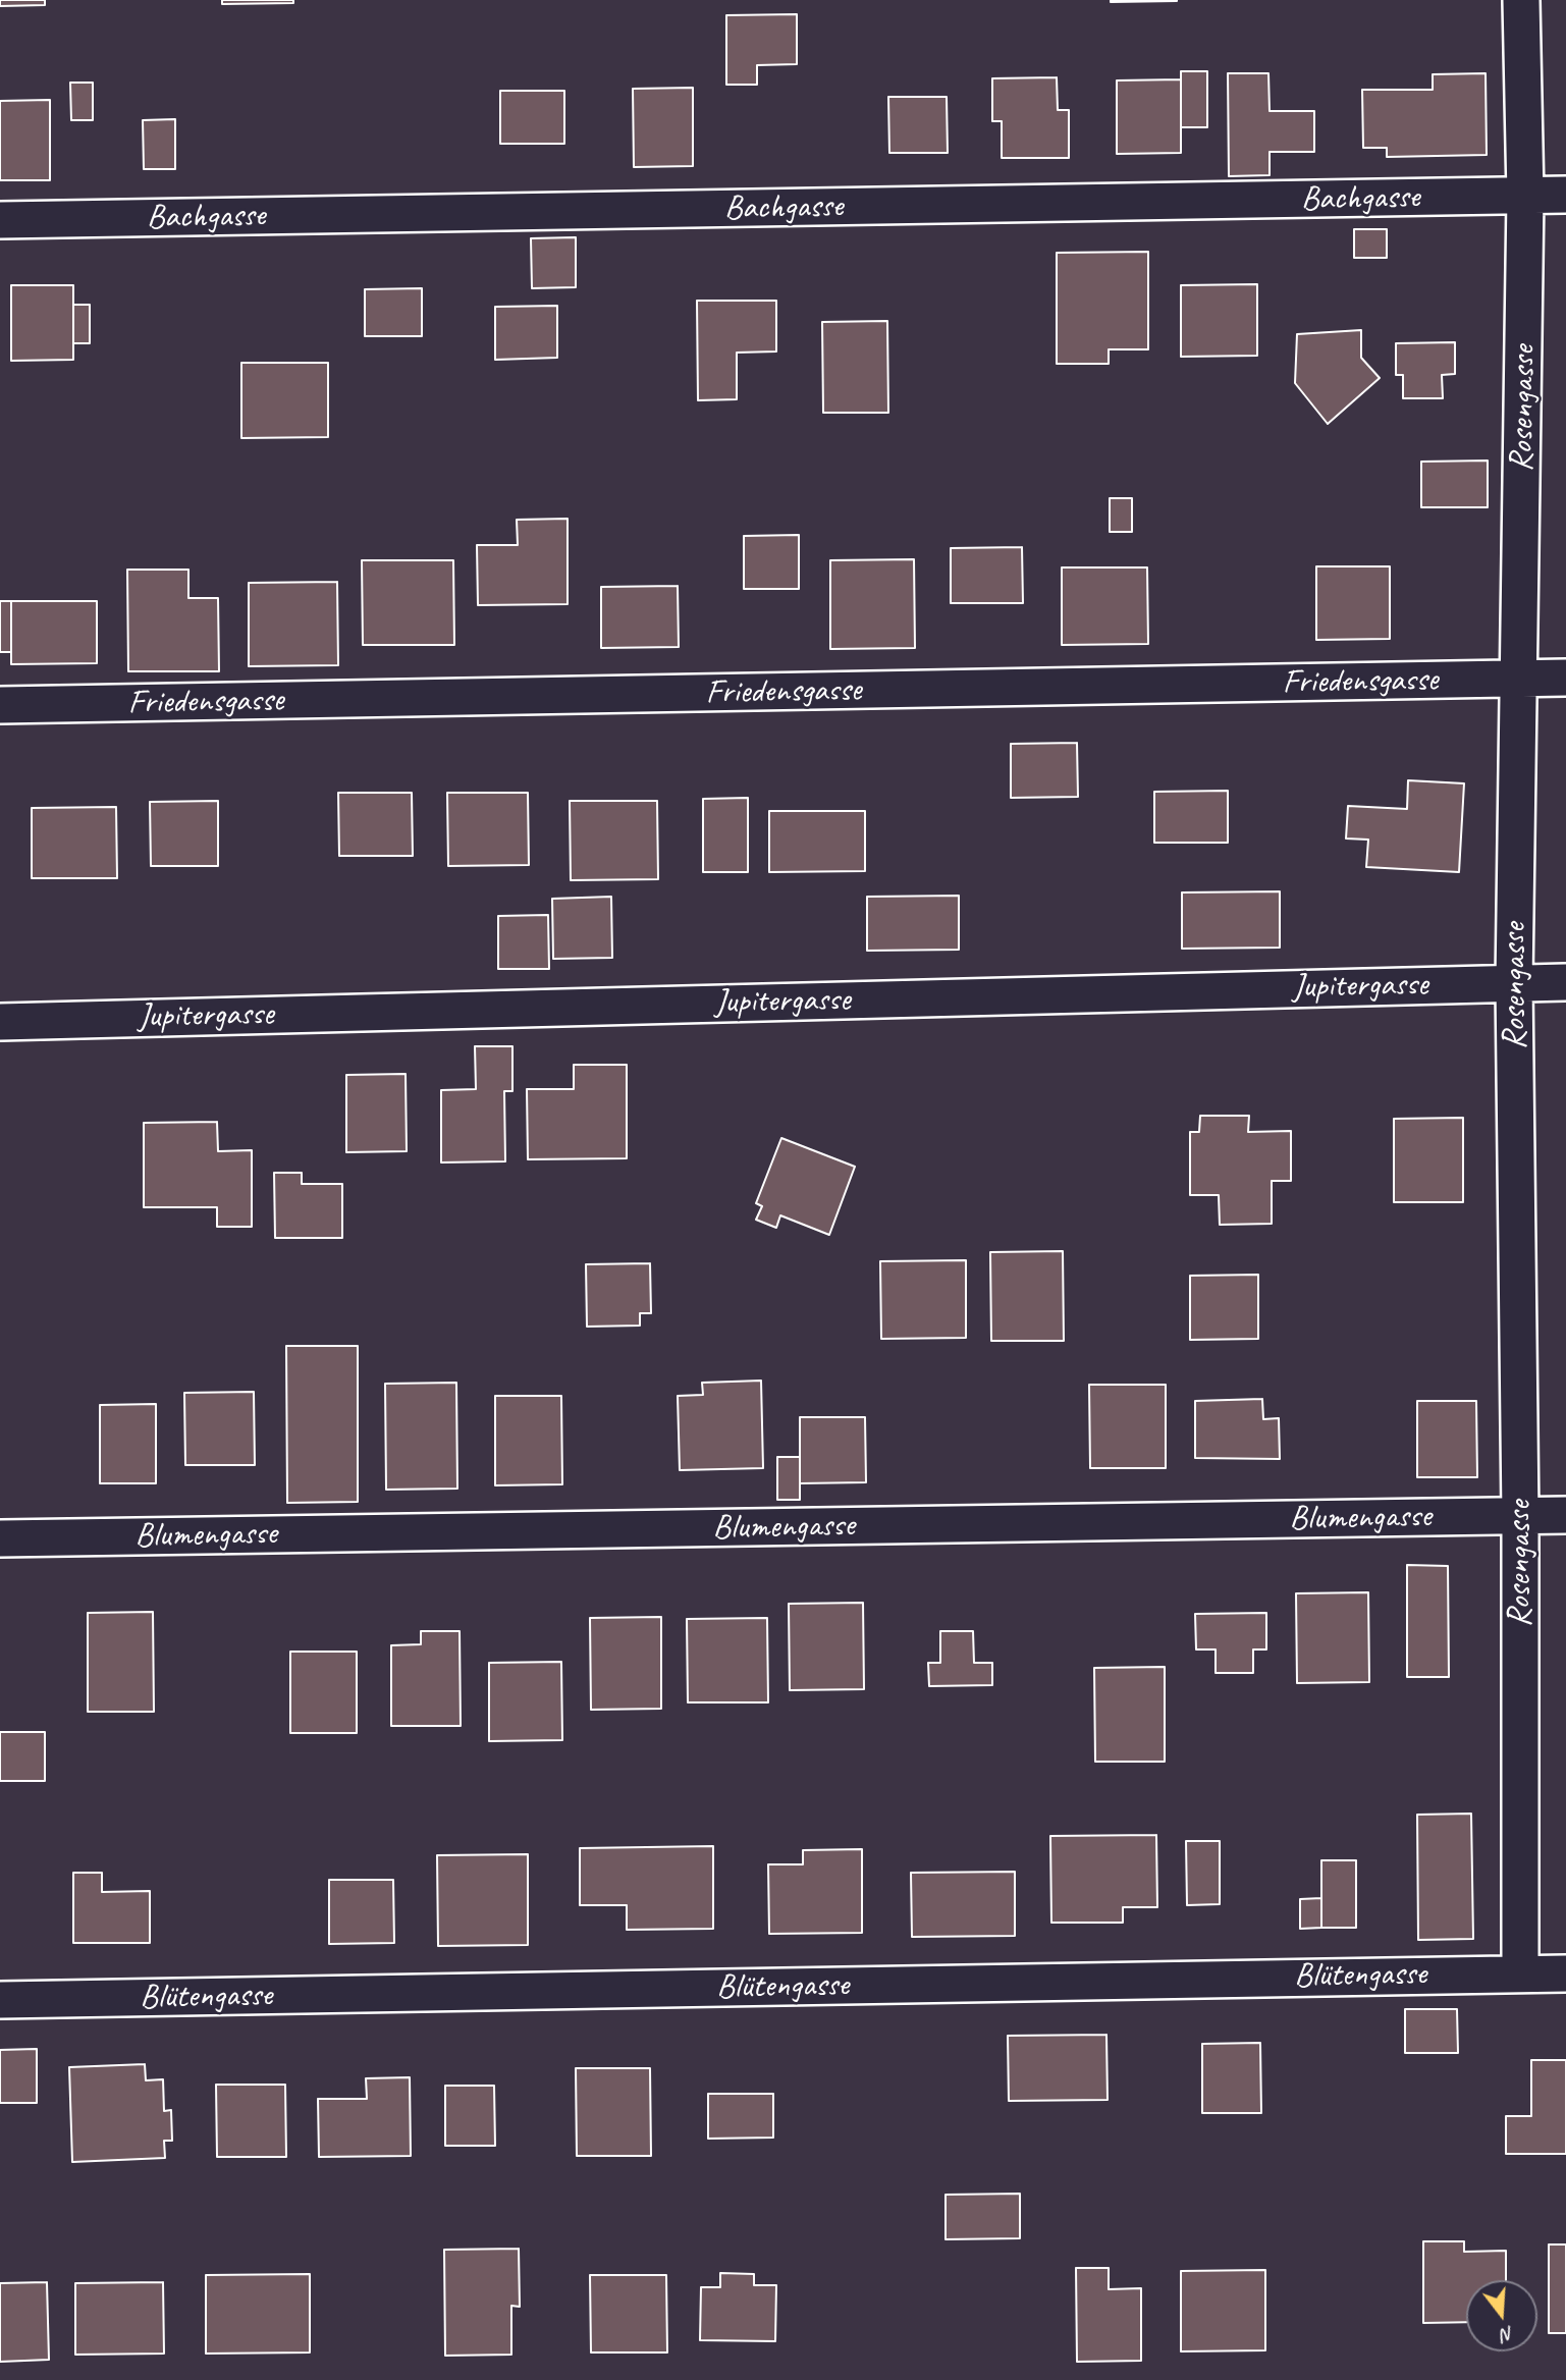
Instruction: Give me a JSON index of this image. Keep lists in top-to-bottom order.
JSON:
{
  "streets": {
    "street": [
      "Bachgasse",
      "Rosengasse",
      "Friedensgasse",
      "Jupitergasse",
      "Blumengasse",
      "Blütengasse"
    ]
  },
  "crossings": [
    ["Bachgasse", "Rosengasse"],
    ["Rosengasse", "Friedensgasse"],
    ["Rosengasse", "Jupitergasse"],
    ["Rosengasse", "Blumengasse"],
    ["Rosengasse", "Blütengasse"]
  ],
  "north": "bottom"
}
